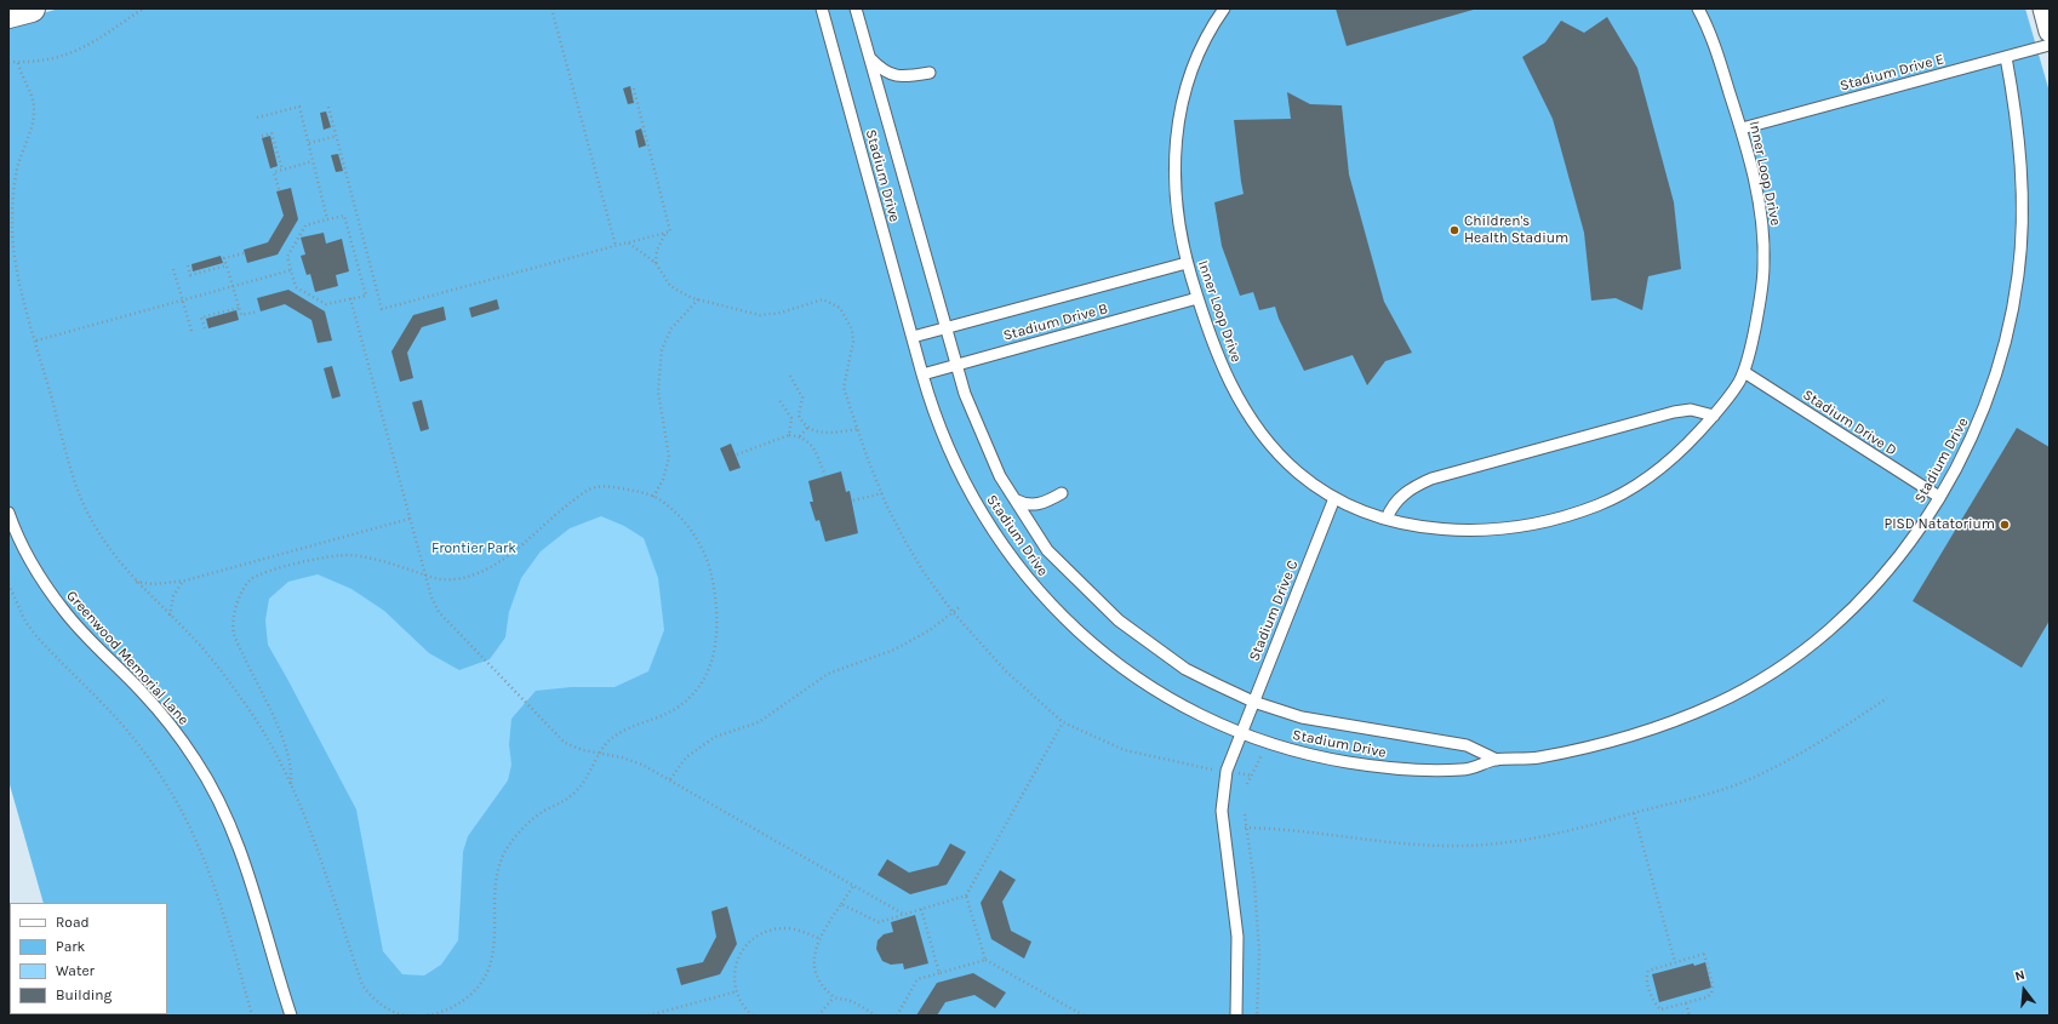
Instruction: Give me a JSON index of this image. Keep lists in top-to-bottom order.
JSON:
{
  "streets": {
    "lane": [
      "Stadium Drive E",
      "Inner Loop Drive",
      "Stadium Drive",
      "Stadium Drive B",
      "Stadium Drive D",
      "Stadium Drive C",
      "Greenwood Memorial Lane"
    ]
  },
  "crossings": [
    ["Stadium Drive E", "Inner Loop Drive"],
    ["Stadium Drive E", "Stadium Drive"],
    ["Inner Loop Drive", "Stadium Drive B"],
    ["Inner Loop Drive", "Stadium Drive D"],
    ["Inner Loop Drive", "Stadium Drive C"],
    ["Stadium Drive", "Stadium Drive B"],
    ["Stadium Drive", "Stadium Drive D"],
    ["Stadium Drive", "Stadium Drive C"]
  ],
  "parks": ["Frontier Park"],
  "places": ["Children's Health Stadium", "PISD Natatorium"],
  "legend": [
    "Road",
    "Park",
    "Water",
    "Building"
  ],
  "north": "top"
}
